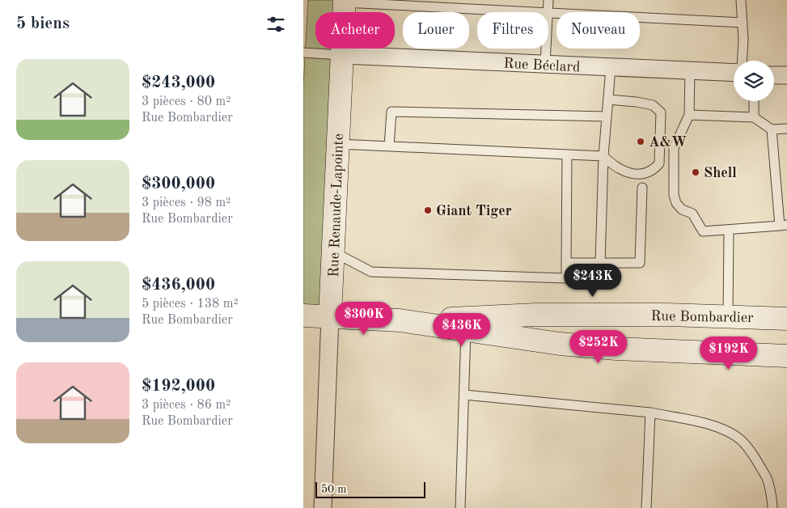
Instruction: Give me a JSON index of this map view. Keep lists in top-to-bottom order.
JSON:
{
  "streets": {
    "street": ["Rue Béclard", "Rue Renaude-Lapointe", "Rue Bombardier"]
  },
  "crossings": [
    ["Rue Béclard", "Rue Renaude-Lapointe"],
    ["Rue Renaude-Lapointe", "Rue Bombardier"]
  ],
  "places": ["A&W", "Shell", "Giant Tiger"],
  "scale_bar": "50 m",
  "page": {
    "heading": "5 biens",
    "chip": [
      "Acheter",
      "Louer",
      "Filtres",
      "Nouveau"
    ],
    "list": [
      {
        "name": "$243,000",
        "note": "3 pièces · 80 m² · Rue Bombardier"
      },
      {
        "name": "$300,000",
        "note": "3 pièces · 98 m² · Rue Bombardier"
      },
      {
        "name": "$436,000",
        "note": "5 pièces · 138 m² · Rue Bombardier"
      },
      {
        "name": "$192,000",
        "note": "3 pièces · 86 m² · Rue Bombardier"
      }
    ],
    "price": [
      "$243K",
      "$300K",
      "$436K",
      "$252K",
      "$192K"
    ],
    "scale": "50 m"
  }
}
